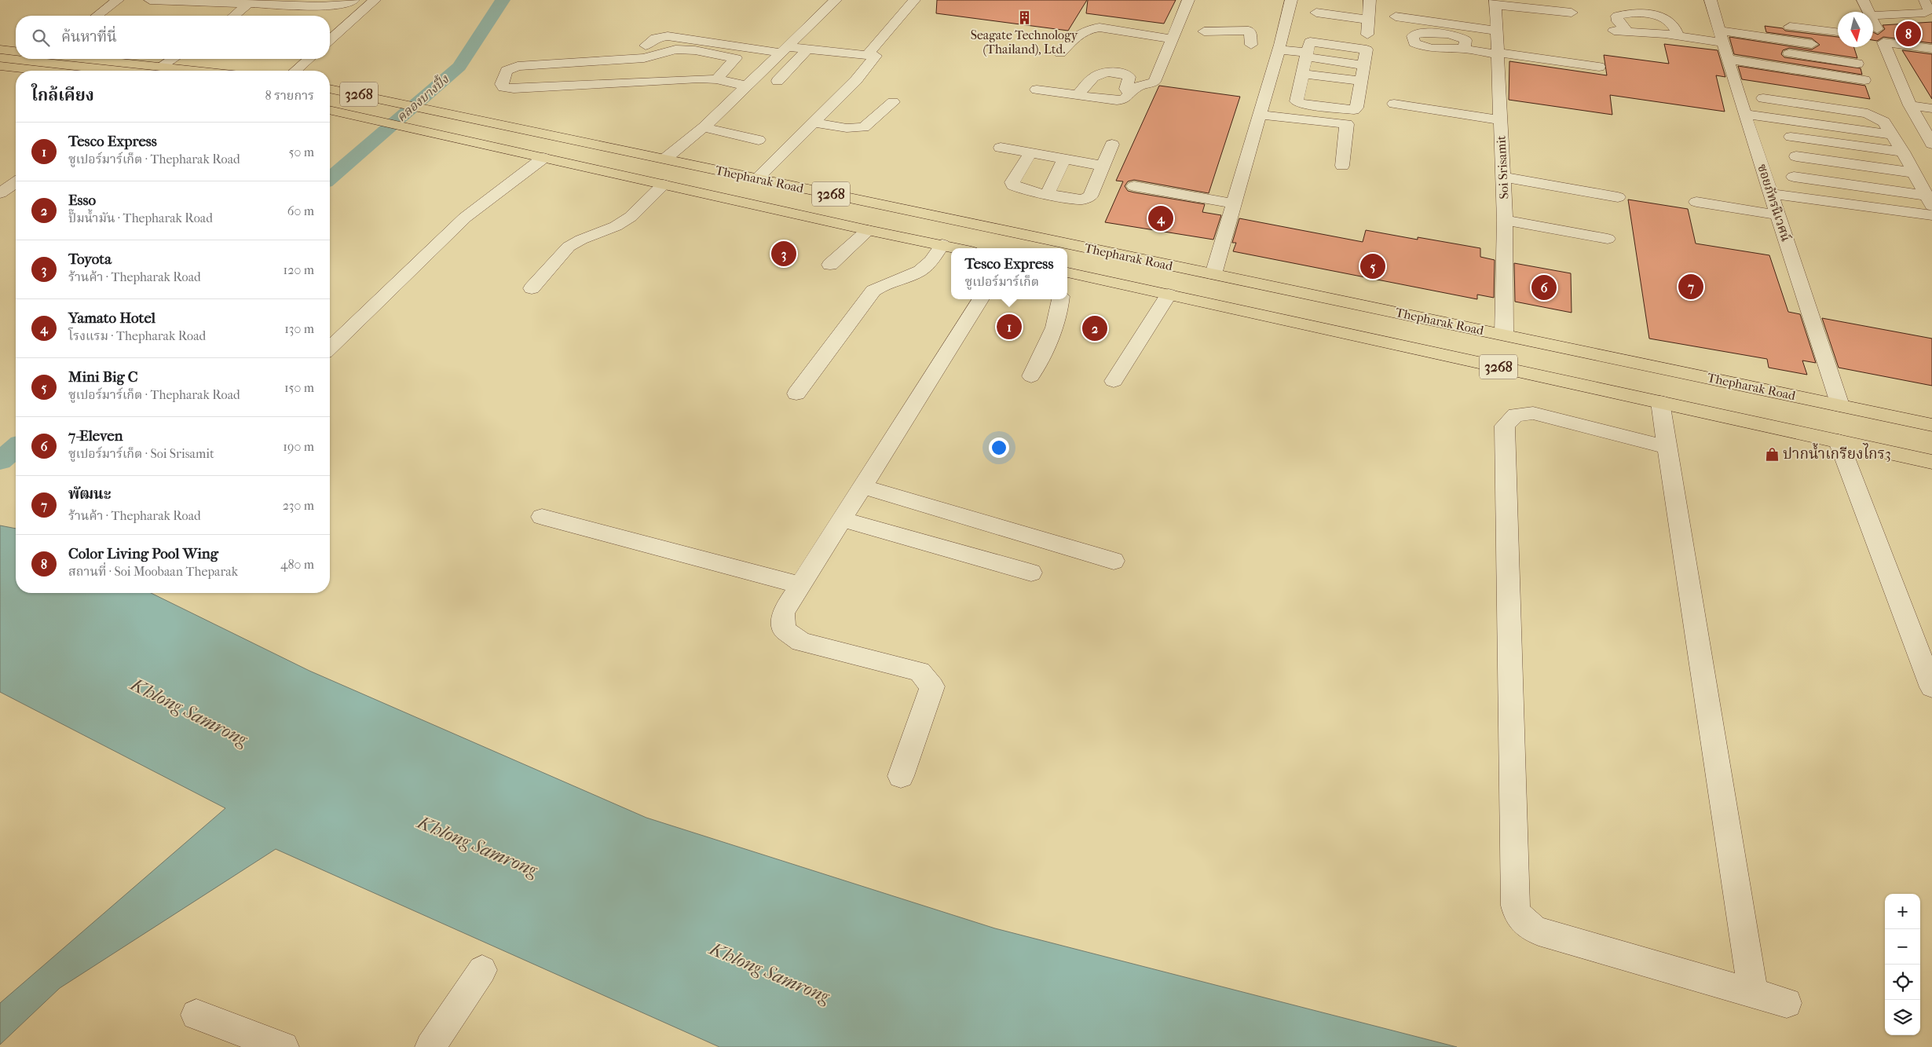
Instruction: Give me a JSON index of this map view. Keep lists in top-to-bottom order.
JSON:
{
  "streets": {
    "main road": ["3268", "Thepharak Road"],
    "street": ["Soi Srisamit", "ซอยภัทรนิเวศน์"]
  },
  "crossings": [
    ["Soi Srisamit", "Thepharak Road"],
    ["Thepharak Road", "ซอยภัทรนิเวศน์"]
  ],
  "water": ["คลองบางปิ้ง", "Khlong Samrong"],
  "places": {
    "building": ["Seagate Technology (Thailand), Ltd."],
    "shop": ["ปากน้ำเกรียงไกร3"]
  },
  "north": "bottom",
  "page": {
    "search": "ค้นหาที่นี่",
    "pins": [
      "8",
      "4",
      "3",
      "5",
      "7",
      "6",
      "1",
      "2"
    ],
    "heading": ["ใกล้เคียง", "8 รายการ"],
    "list": [
      {
        "mark": "1",
        "name": "Tesco Express",
        "note": "ซูเปอร์มาร์เก็ต · Thepharak Road",
        "value": "50 m"
      },
      {
        "mark": "2",
        "name": "Esso",
        "note": "ปั๊มน้ำมัน · Thepharak Road",
        "value": "60 m"
      },
      {
        "mark": "3",
        "name": "Toyota",
        "note": "ร้านค้า · Thepharak Road",
        "value": "120 m"
      },
      {
        "mark": "4",
        "name": "Yamato Hotel",
        "note": "โรงแรม · Thepharak Road",
        "value": "130 m"
      },
      {
        "mark": "5",
        "name": "Mini Big C",
        "note": "ซูเปอร์มาร์เก็ต · Thepharak Road",
        "value": "150 m"
      },
      {
        "mark": "6",
        "name": "7-Eleven",
        "note": "ซูเปอร์มาร์เก็ต · Soi Srisamit",
        "value": "190 m"
      },
      {
        "mark": "7",
        "name": "พัฒนะ",
        "note": "ร้านค้า · Thepharak Road",
        "value": "230 m"
      },
      {
        "mark": "8",
        "name": "Color Living Pool Wing",
        "note": "สถานที่ · Soi Moobaan Theparak",
        "value": "480 m"
      }
    ],
    "popup": ["Tesco Express", "ซูเปอร์มาร์เก็ต"],
    "map_buttons": ["+", "−"]
  }
}
